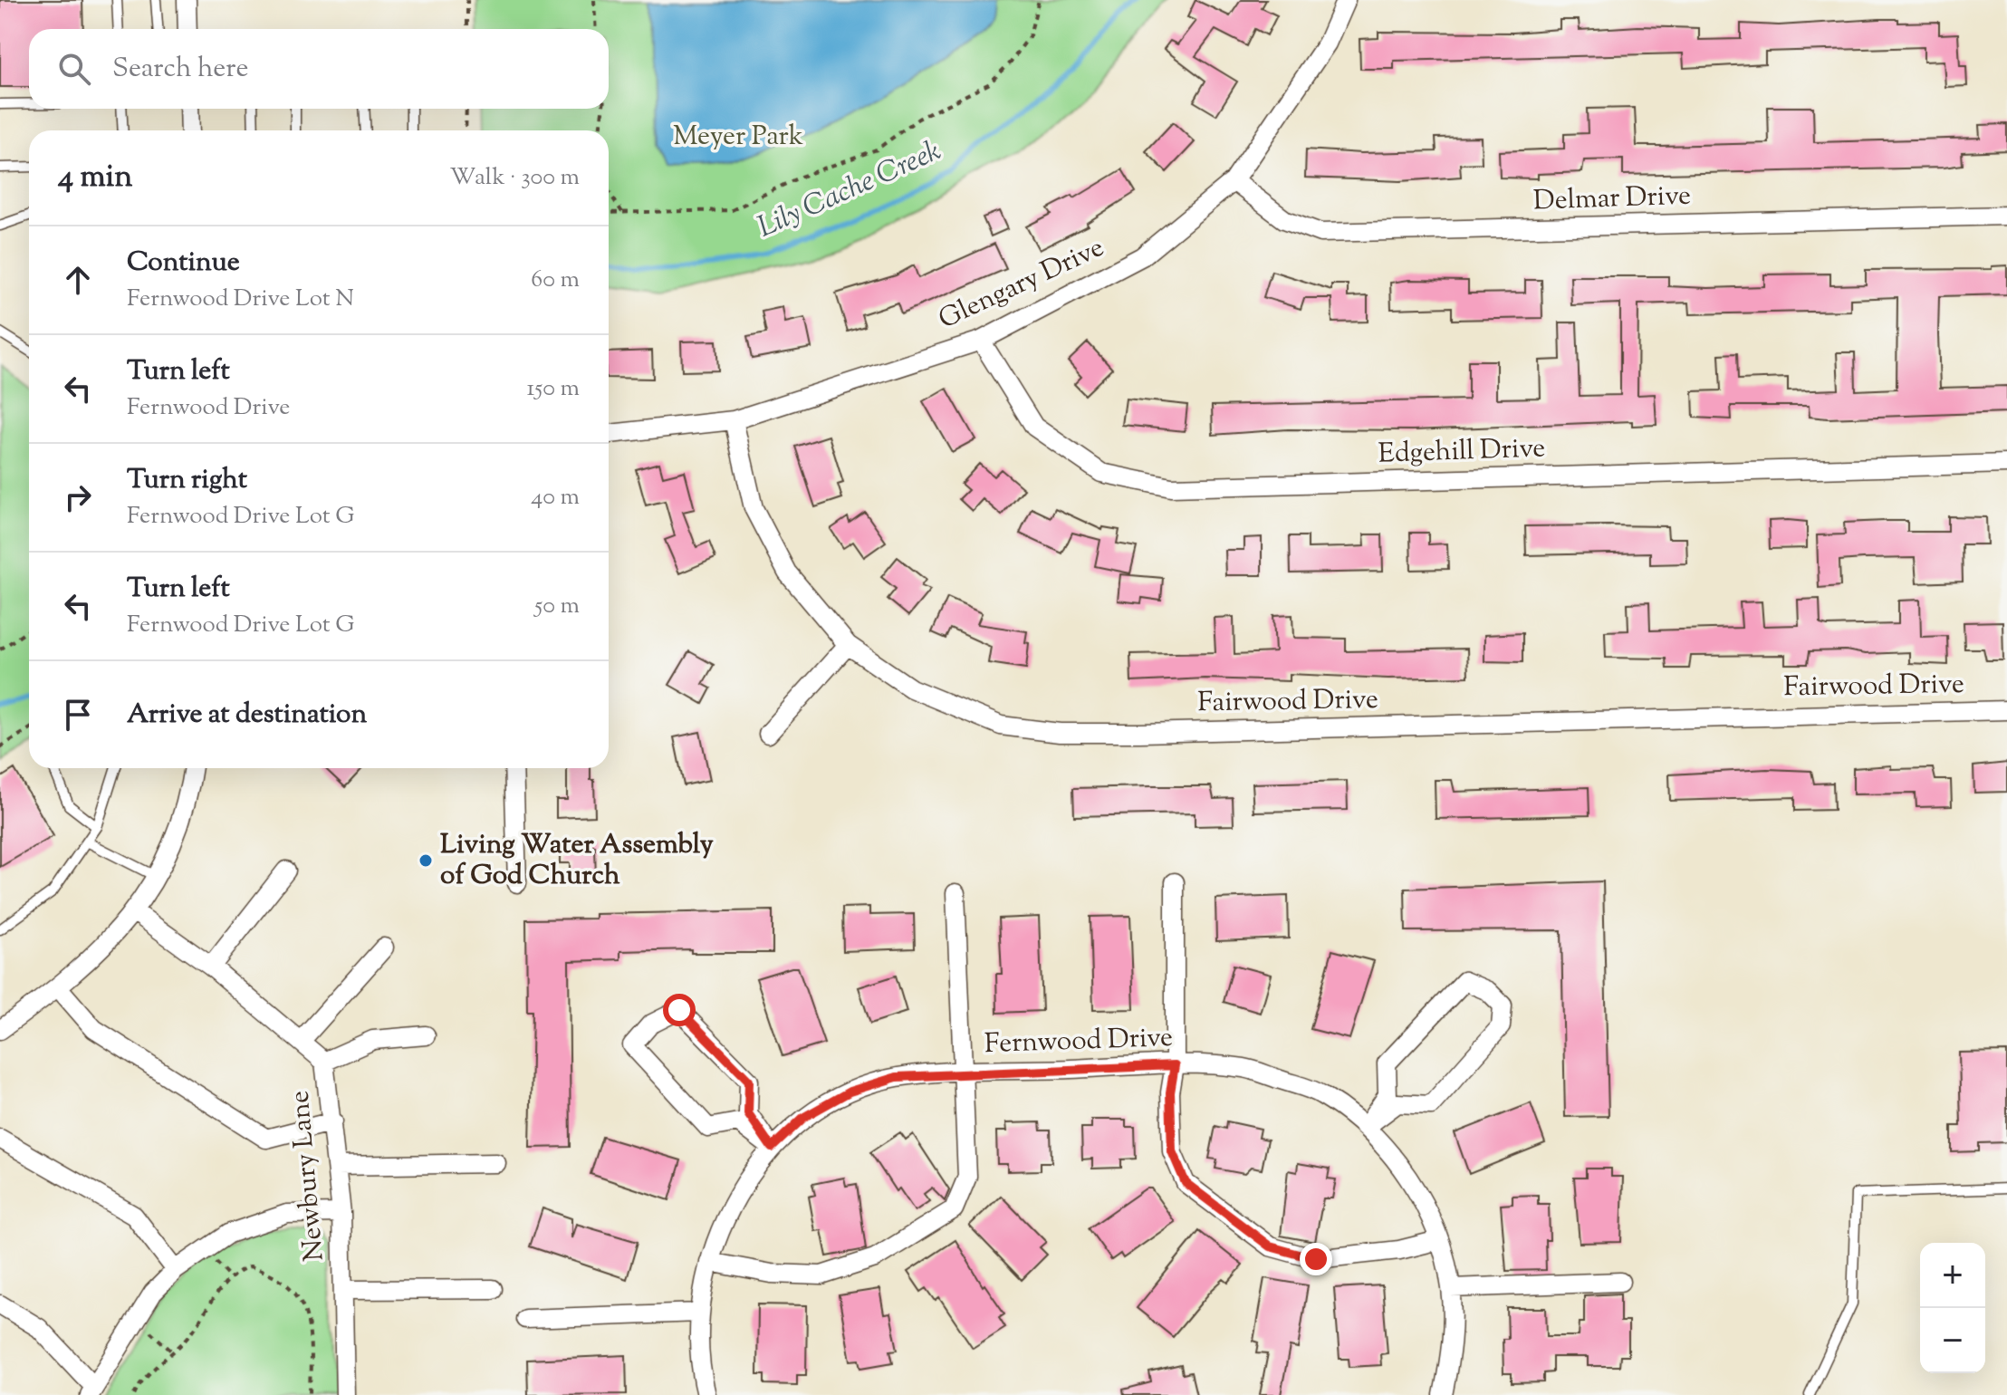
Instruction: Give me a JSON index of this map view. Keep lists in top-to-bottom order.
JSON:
{
  "streets": {
    "street": [
      "Delmar Drive",
      "Glengary Drive",
      "Edgehill Drive",
      "Fairwood Drive",
      "Fernwood Drive",
      "Newbury Lane"
    ]
  },
  "crossings": [
    ["Delmar Drive", "Glengary Drive"],
    ["Glengary Drive", "Edgehill Drive"],
    ["Glengary Drive", "Fairwood Drive"]
  ],
  "water": ["Lily Cache Creek"],
  "parks": ["Meyer Park"],
  "places": ["Living Water Assembly of God Church"],
  "page": {
    "search": "Search here",
    "heading": ["4 min", "Walk · 300 m"],
    "list": [
      ["Continue", "Fernwood Drive Lot N", "60 m"],
      ["Turn left", "Fernwood Drive", "150 m"],
      ["Turn right", "Fernwood Drive Lot G", "40 m"],
      ["Turn left", "Fernwood Drive Lot G", "50 m"],
      "Arrive at destination"
    ],
    "map_buttons": ["+", "−"]
  }
}
